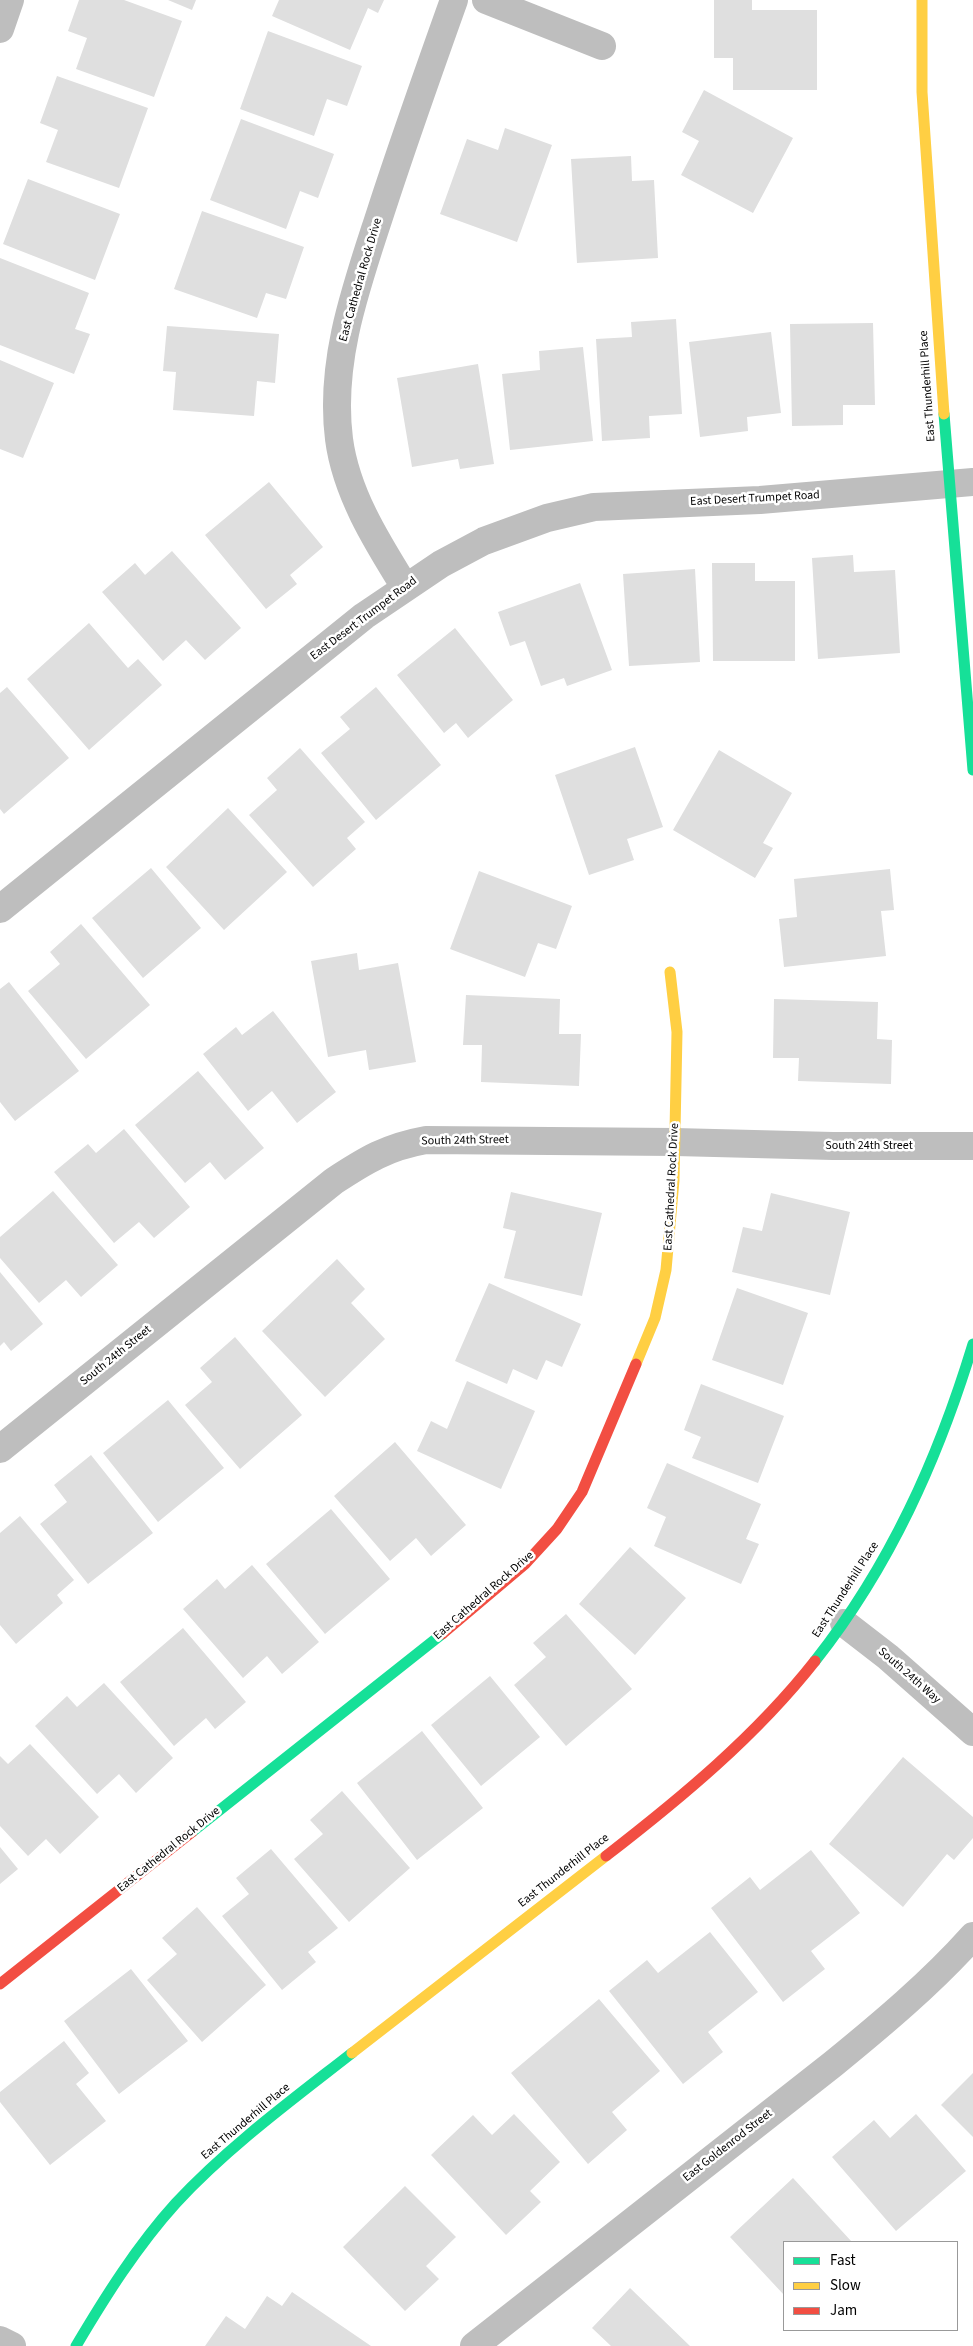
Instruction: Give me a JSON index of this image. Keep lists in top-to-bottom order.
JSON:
{
  "streets": {
    "street": [
      "East Cathedral Rock Drive",
      "East Thunderhill Place",
      "East Desert Trumpet Road",
      "South 24th Street",
      "South 24th Way",
      "East Goldenrod Street"
    ]
  },
  "crossings": [
    ["East Cathedral Rock Drive", "East Desert Trumpet Road"],
    ["East Cathedral Rock Drive", "South 24th Street"],
    ["East Thunderhill Place", "East Desert Trumpet Road"],
    ["East Thunderhill Place", "South 24th Way"]
  ],
  "legend": ["Fast", "Slow", "Jam"]
}
